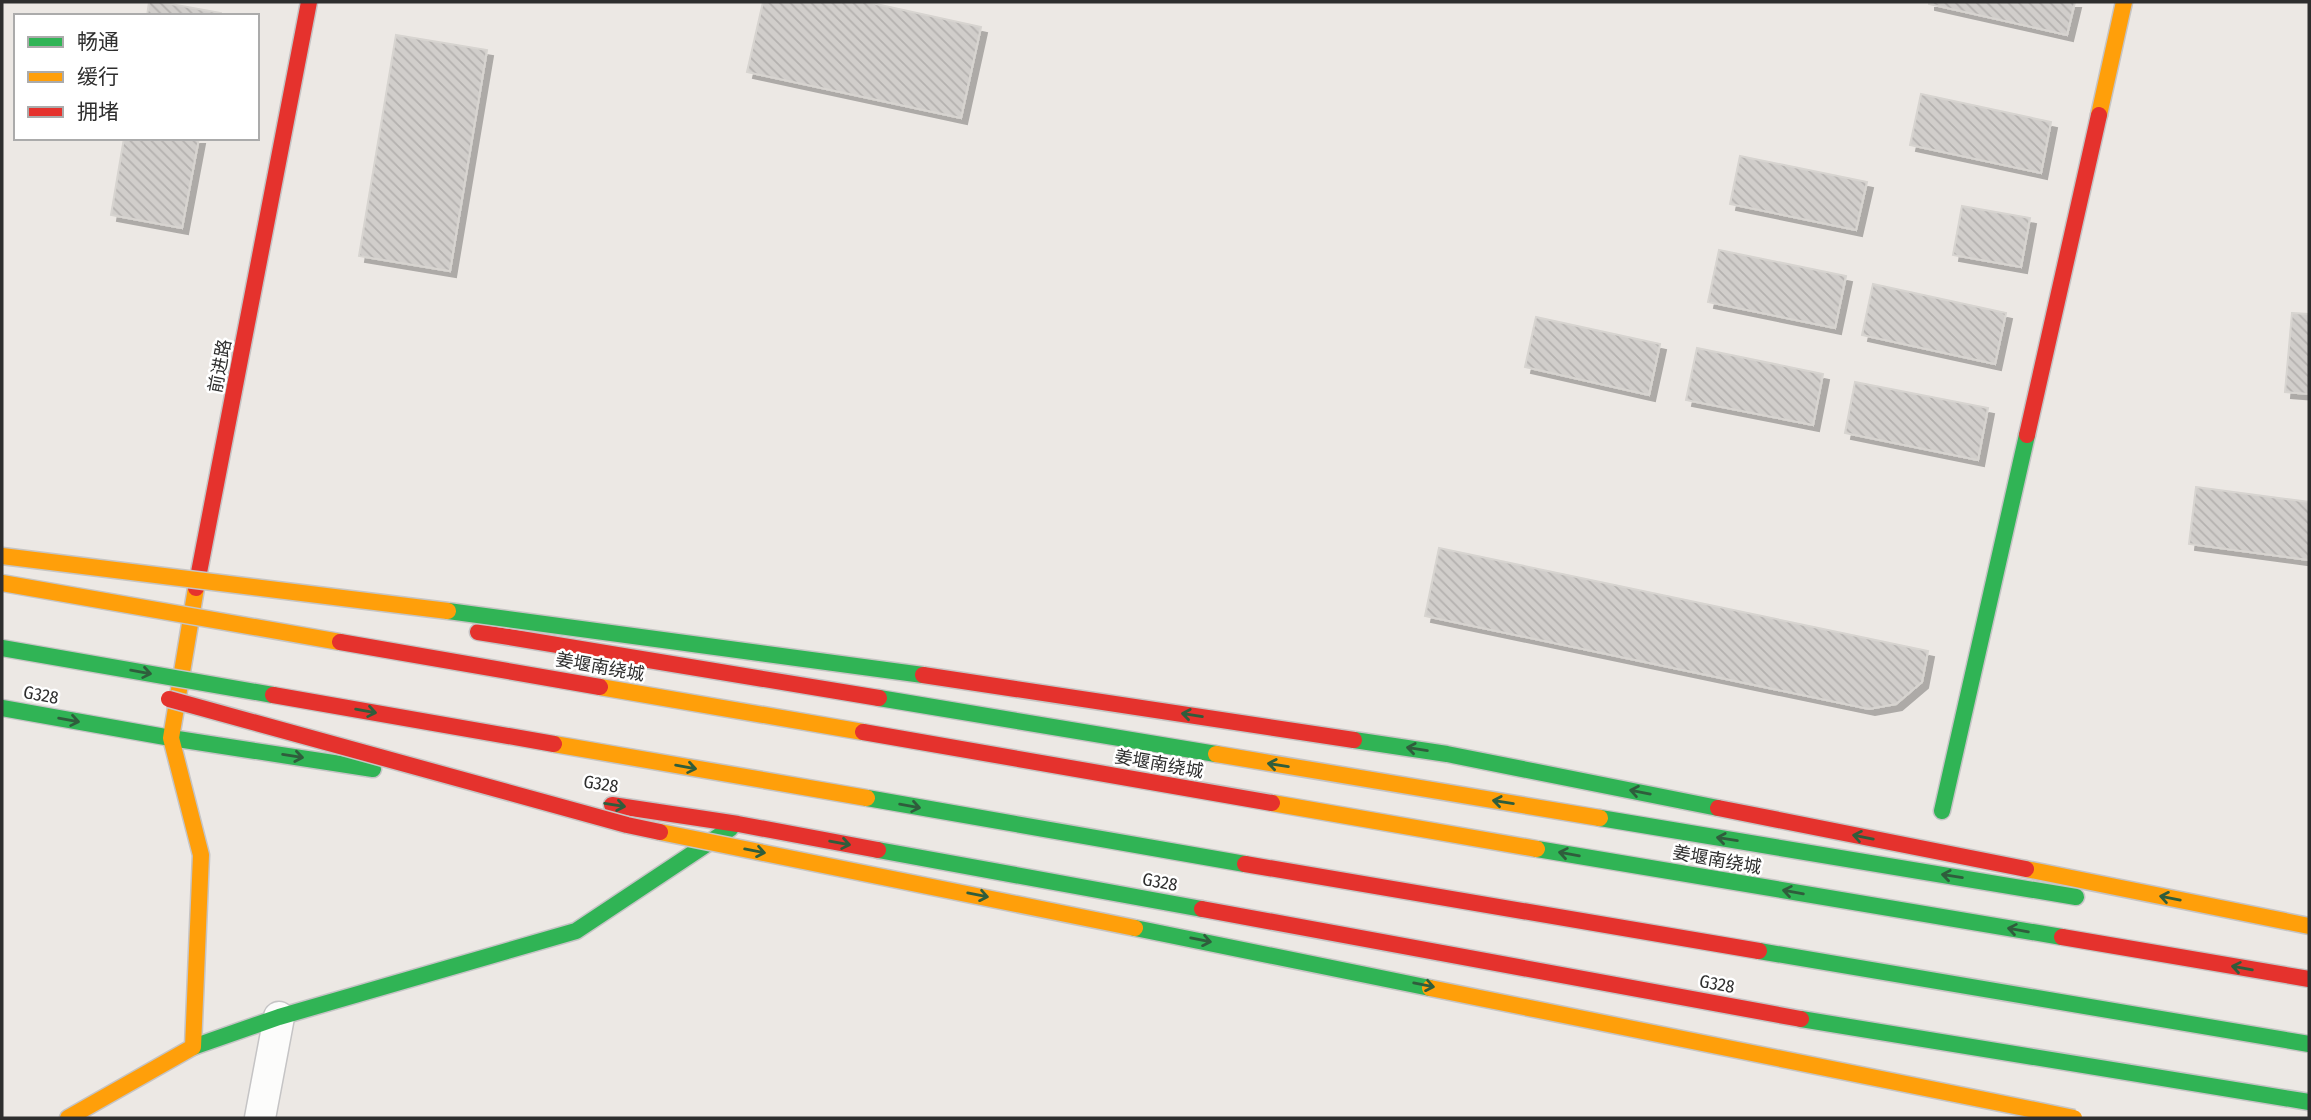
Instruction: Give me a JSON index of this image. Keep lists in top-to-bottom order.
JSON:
{
  "streets": {
    "main road": ["前进路", "姜堰南绕城", "G328"]
  },
  "crossings": [
    ["前进路", "G328"]
  ],
  "legend": ["畅通", "缓行", "拥堵"]
}
